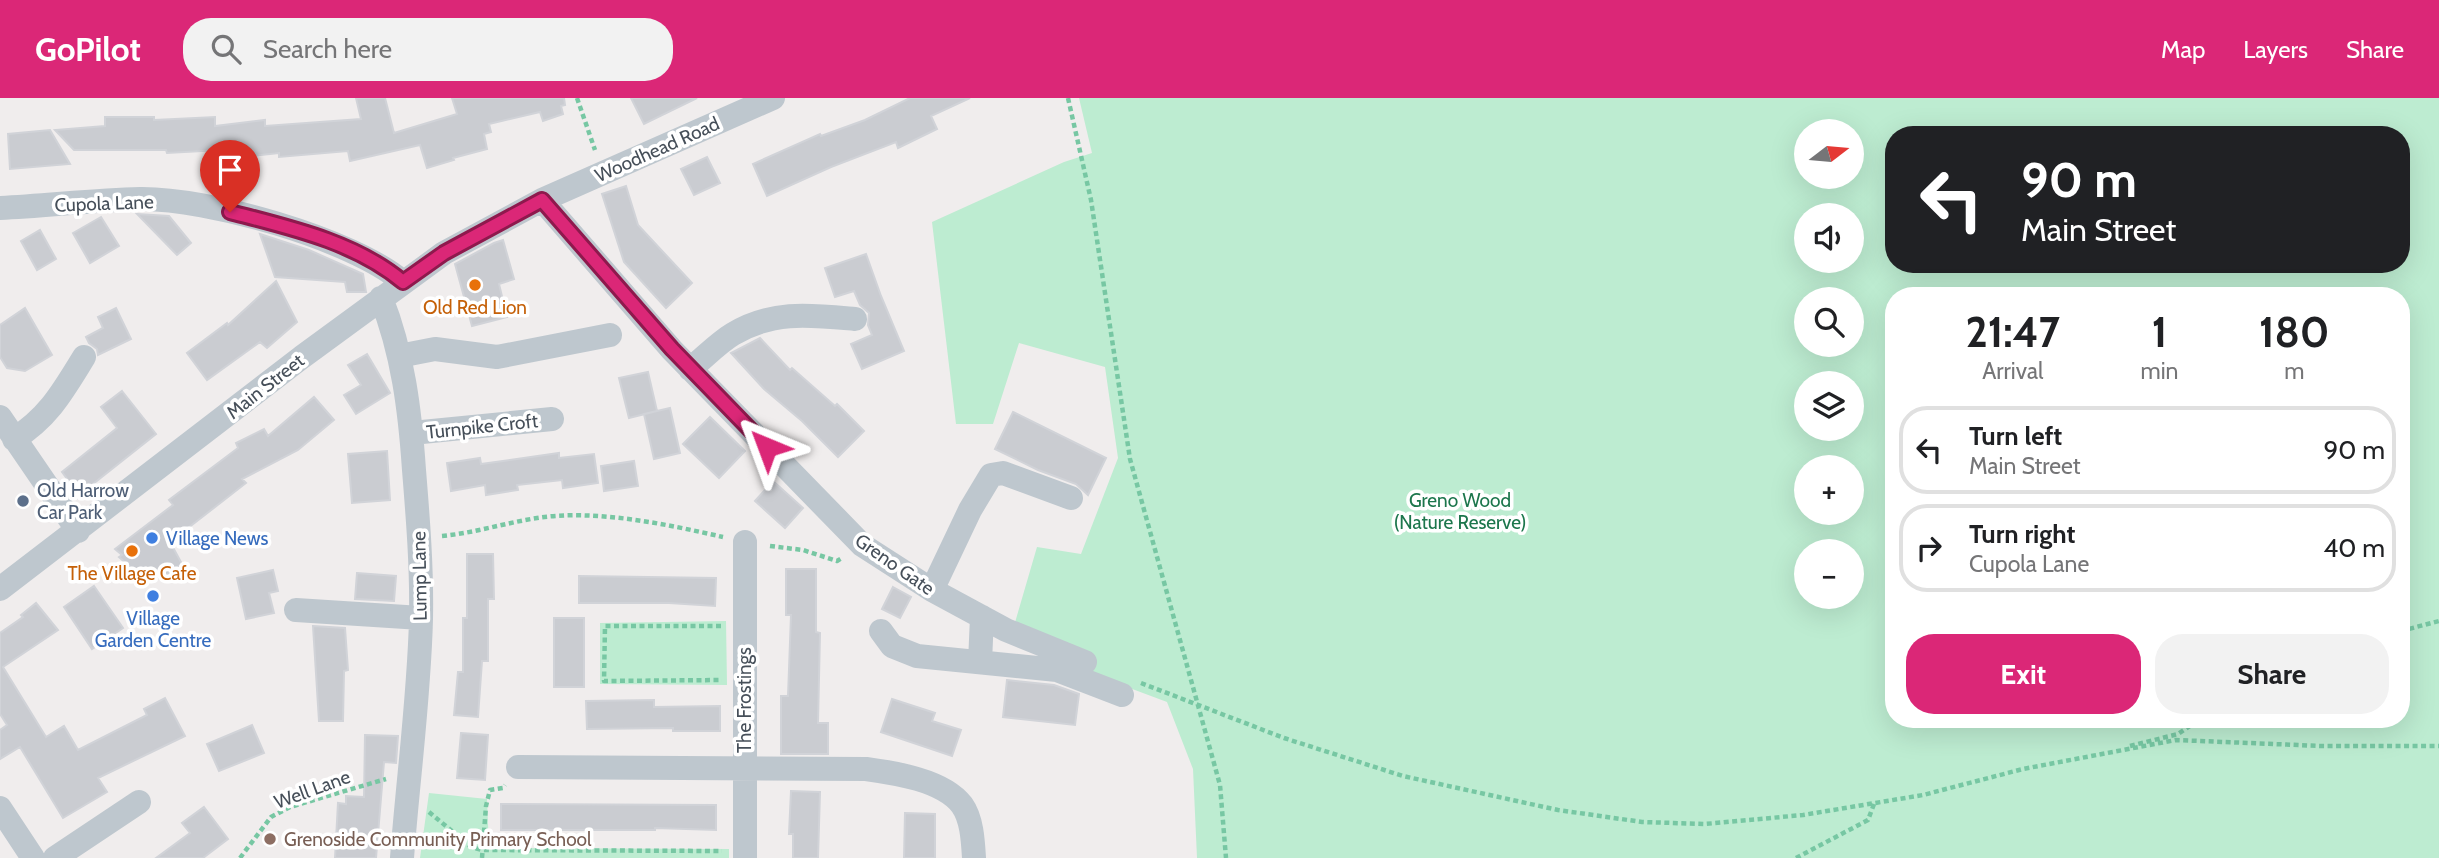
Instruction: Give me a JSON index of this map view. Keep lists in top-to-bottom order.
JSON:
{
  "streets": {
    "street": [
      "Woodhead Road",
      "Cupola Lane",
      "Main Street",
      "Turnpike Croft",
      "Greno Gate",
      "Lump Lane",
      "The Frostings"
    ],
    "path": ["Well Lane"]
  },
  "crossings": [
    ["Woodhead Road", "Main Street"],
    ["Woodhead Road", "Greno Gate"],
    ["Cupola Lane", "Main Street"],
    ["Main Street", "Greno Gate"],
    ["Main Street", "Lump Lane"],
    ["Turnpike Croft", "Lump Lane"],
    ["Lump Lane", "Well Lane"]
  ],
  "parks": ["Greno Wood (Nature Reserve)"],
  "places": [
    "Old Red Lion",
    "Old Harrow Car Park",
    "Village News",
    "The Village Cafe",
    "Village Garden Centre",
    "Grenoside Community Primary School"
  ],
  "north": "right",
  "page": {
    "header": "GoPilot",
    "search": "Search here",
    "nav": ["Map", "Layers", "Share"],
    "map_buttons": ["+", "−"],
    "turn": ["90 m", "Main Street"],
    "eta": [
      "21:47",
      "Arrival",
      "1",
      "min",
      "180",
      "m"
    ],
    "list": [
      {
        "name": "Turn left",
        "note": "Main Street",
        "value": "90 m"
      },
      {
        "name": "Turn right",
        "note": "Cupola Lane",
        "value": "40 m"
      }
    ],
    "buttons": ["Exit", "Share"]
  }
}
